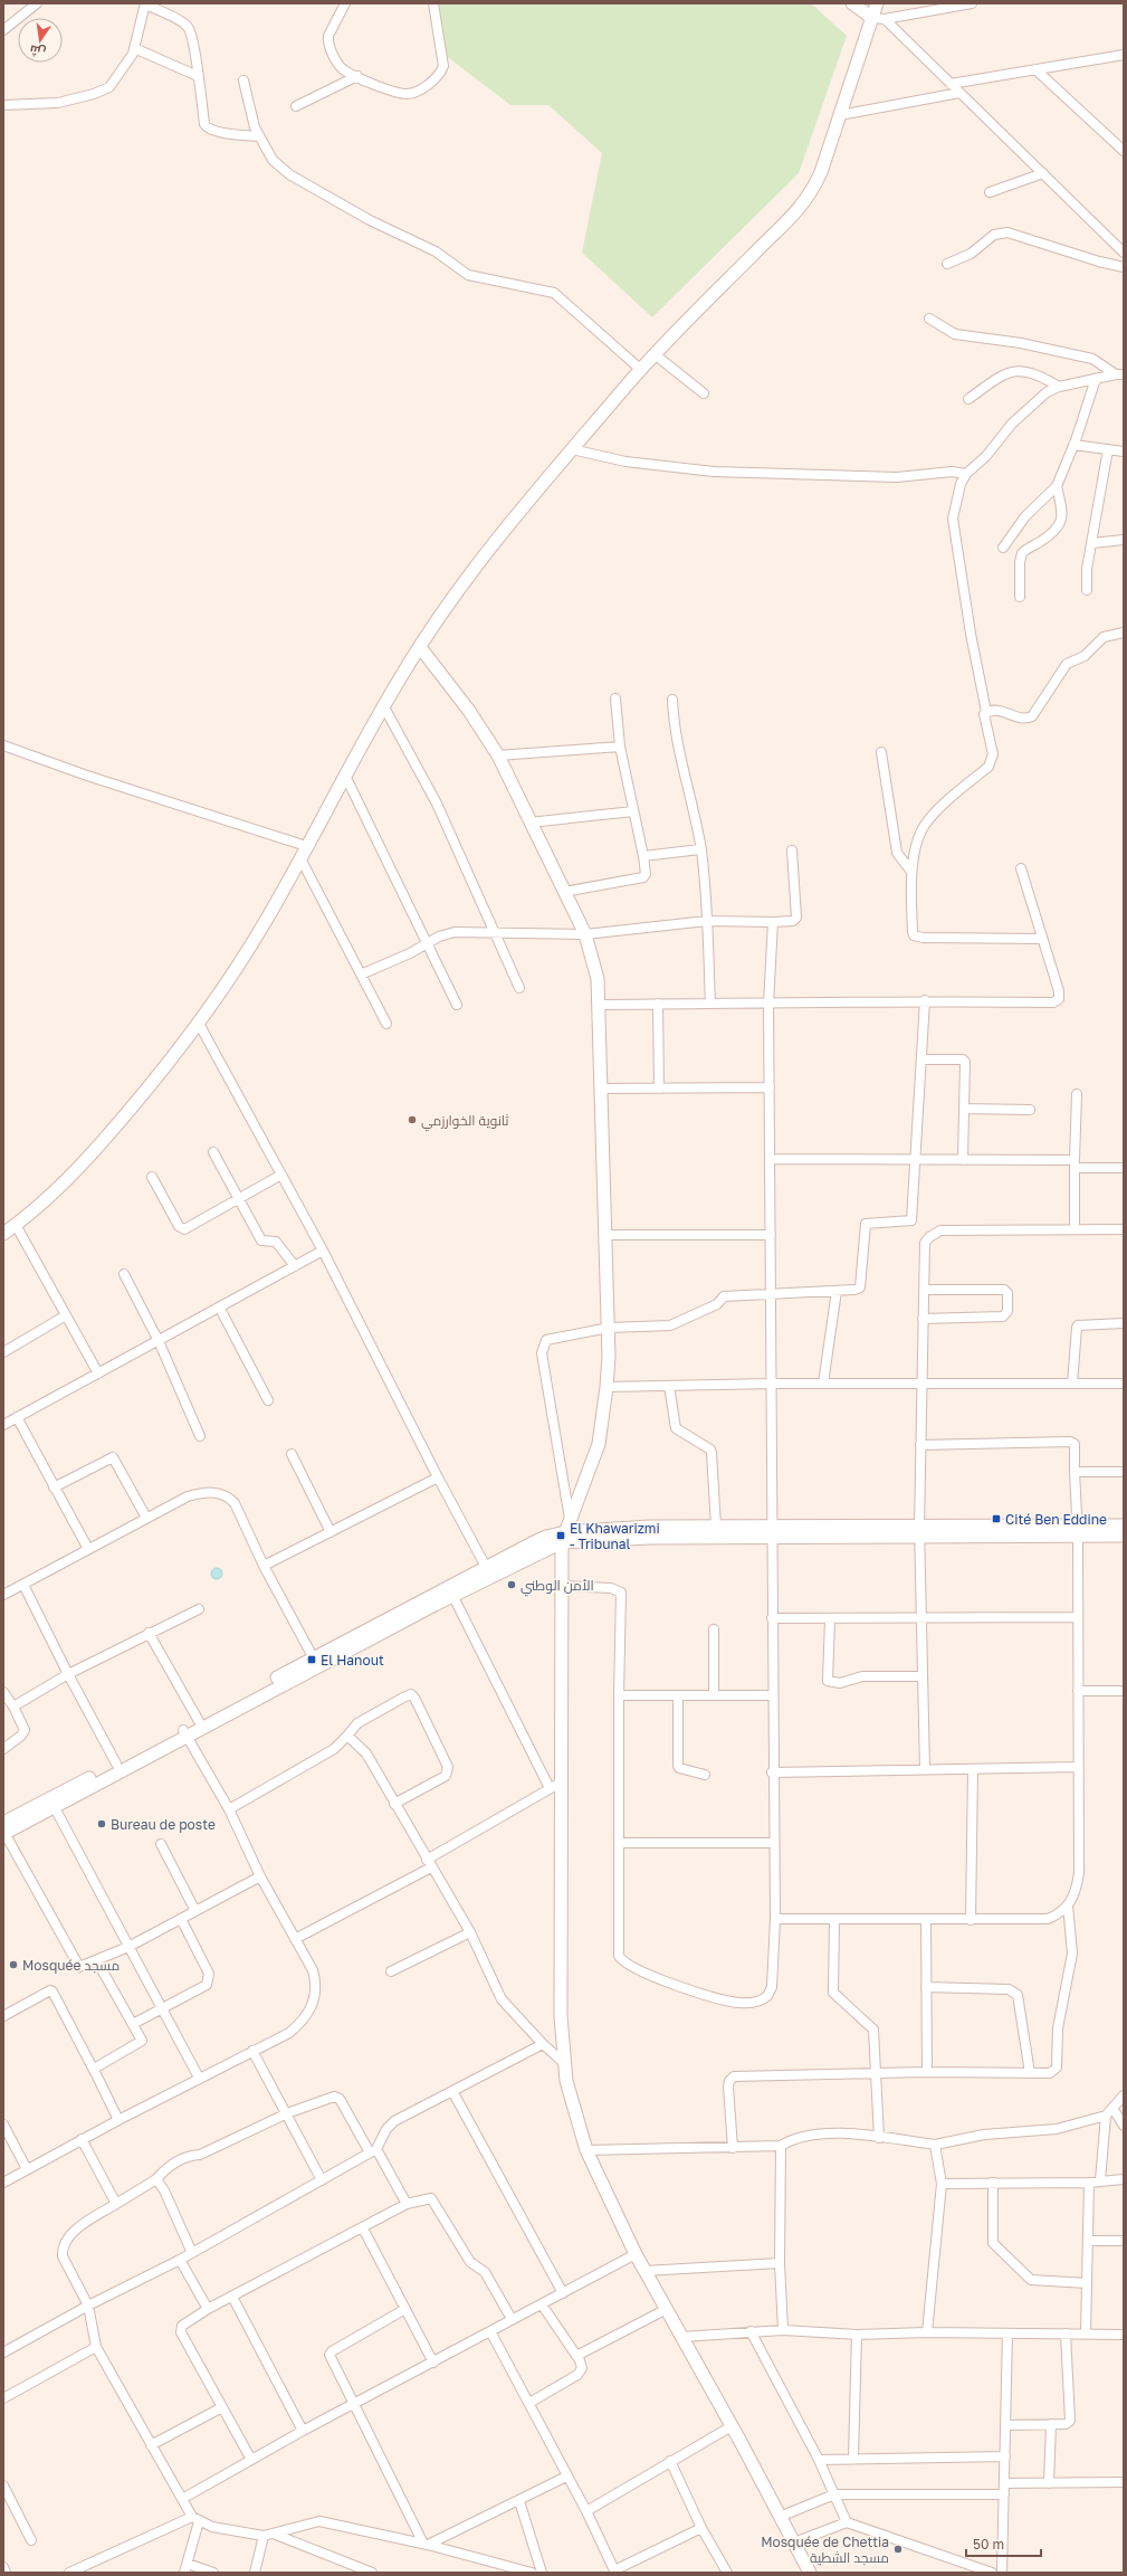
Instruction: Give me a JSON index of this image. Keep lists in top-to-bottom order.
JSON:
{
  "places": {
    "other": [
      "ثانوية الخوارزمي",
      "الأمن الوطني",
      "Bureau de poste",
      "Mosquée مسجد",
      "Mosquée de Chettia مسجد الشطية"
    ],
    "transit": ["Cité Ben Eddine", "El Khawarizmi - Tribunal", "El Hanout"]
  },
  "scale_bar": "50 m",
  "north": "bottom"
}
